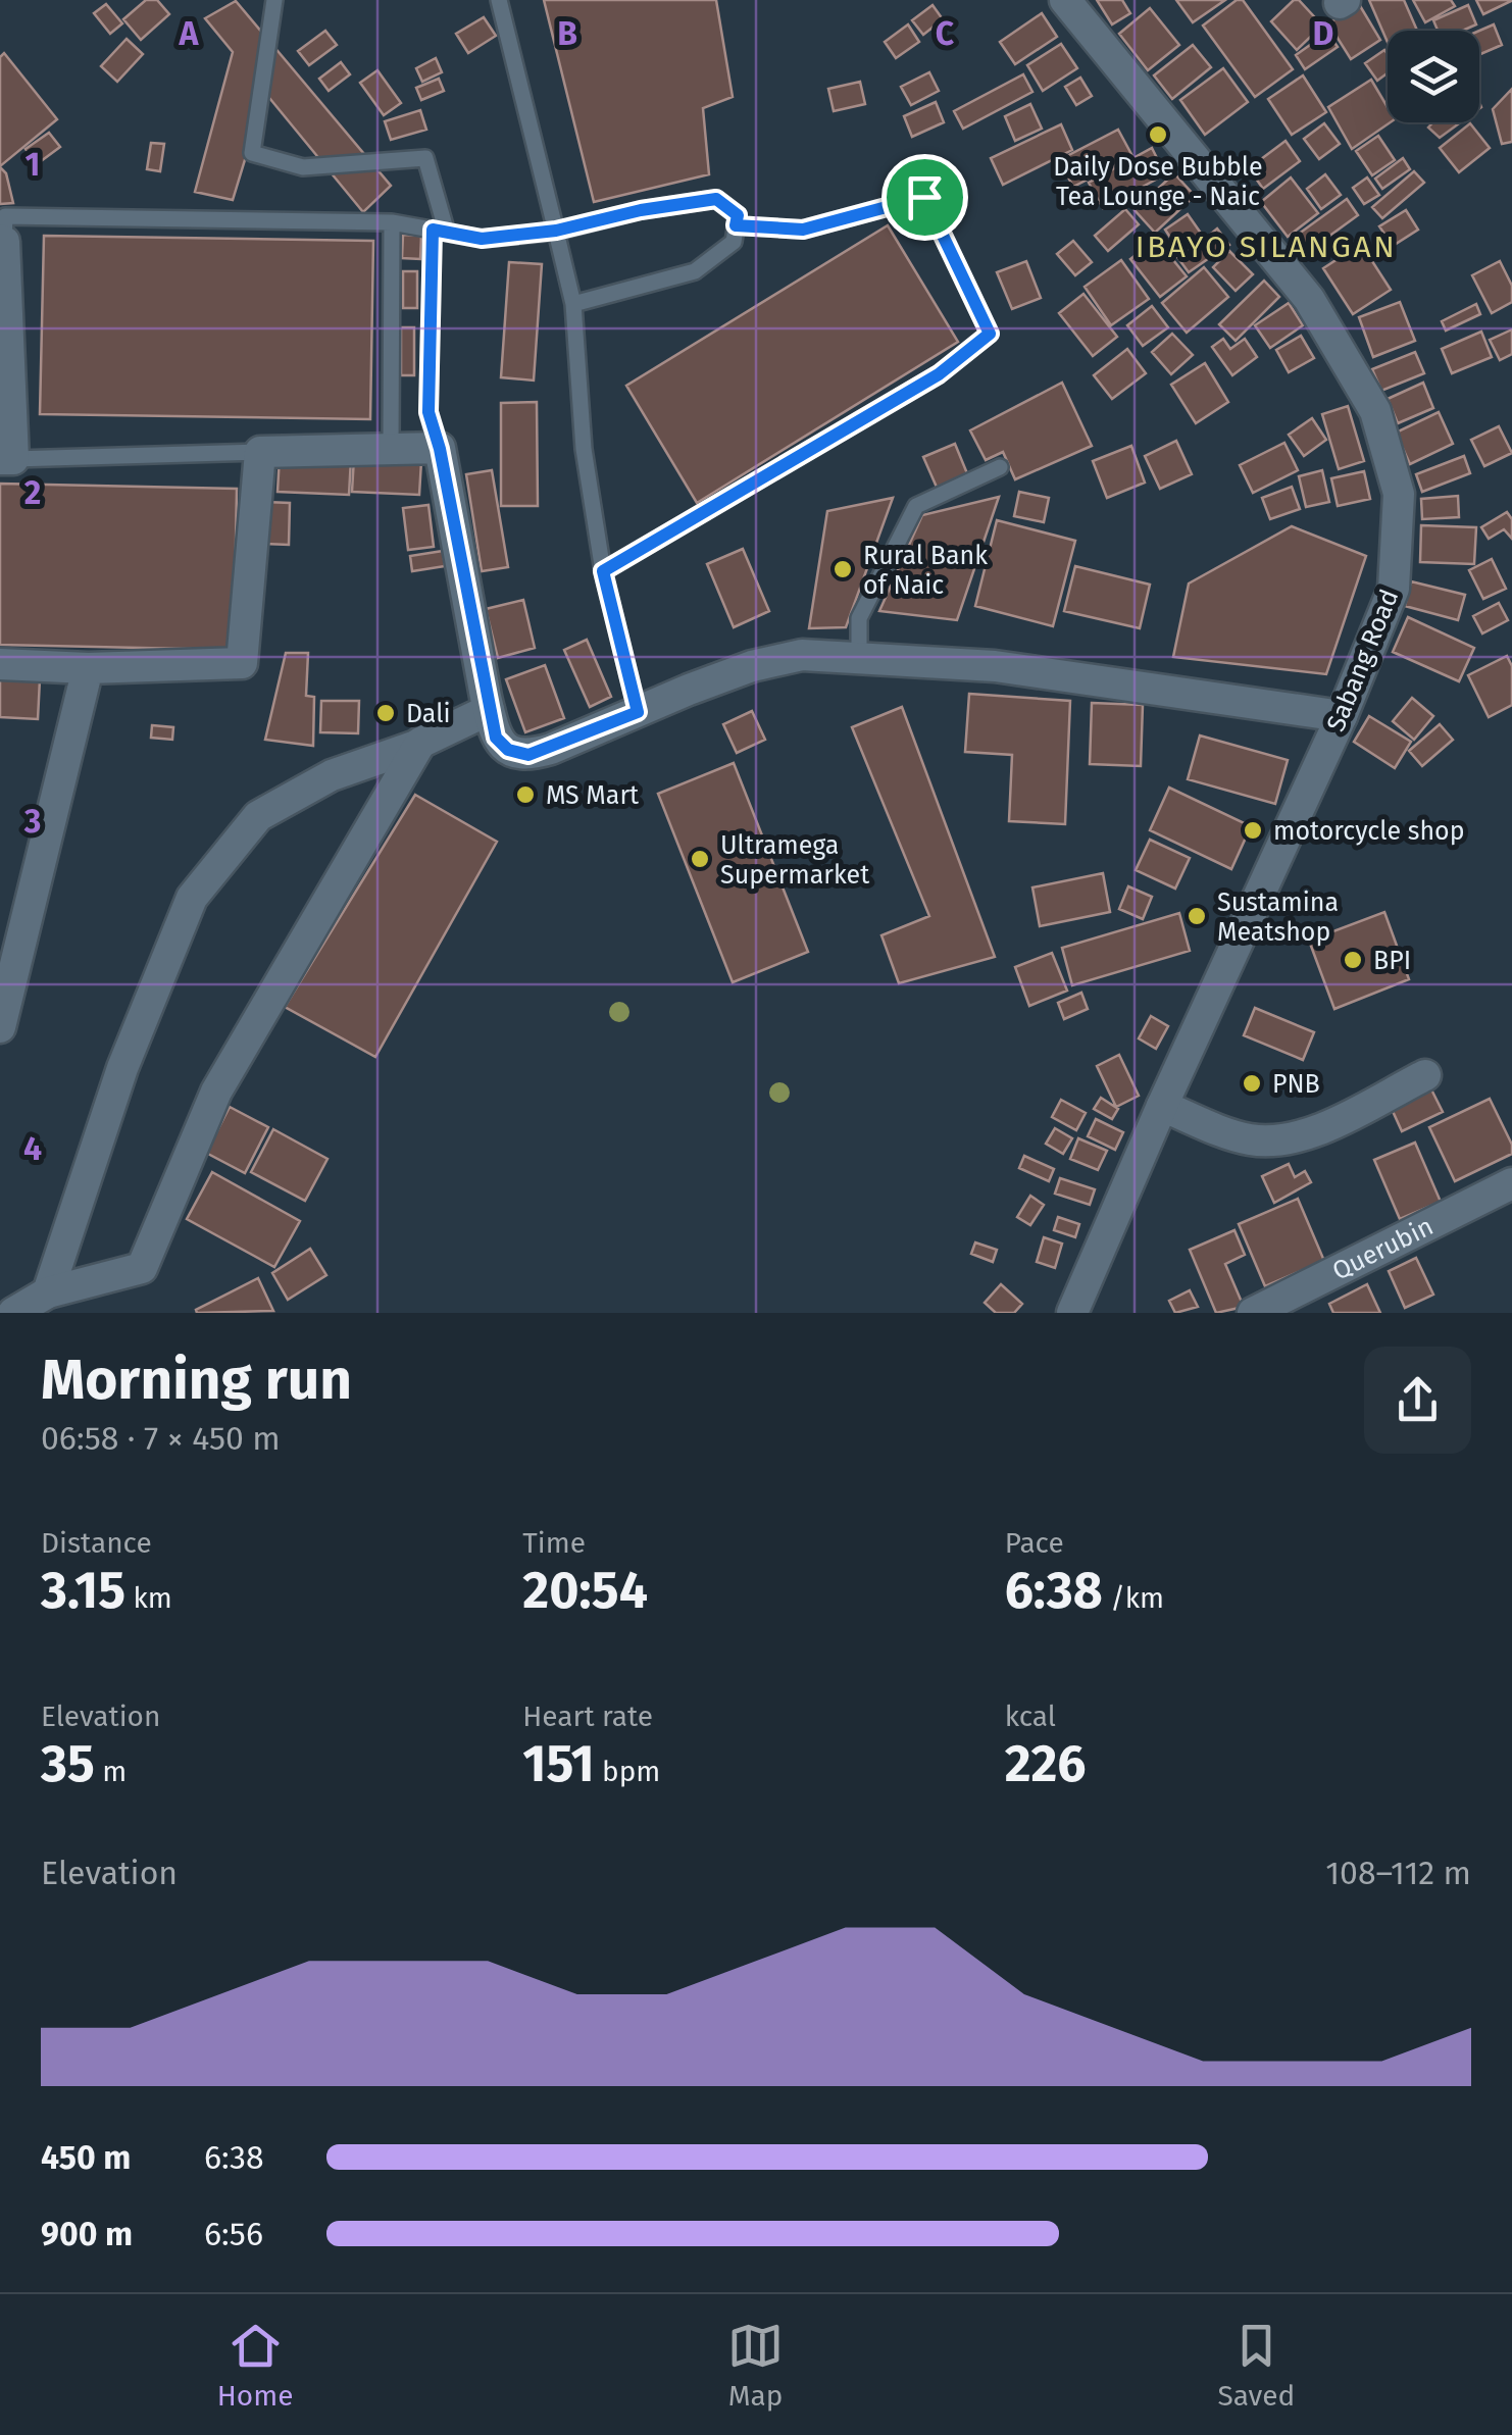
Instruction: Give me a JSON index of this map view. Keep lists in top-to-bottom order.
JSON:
{
  "streets": {
    "street": ["Sabang Road", "Querubin"]
  },
  "districts": ["IBAYO SILANGAN"],
  "places": [
    "Daily Dose Bubble Tea Lounge - Naic",
    "Rural Bank of Naic",
    "Dali",
    "MS Mart",
    "motorcycle shop",
    "Ultramega Supermarket",
    "Sustamina Meatshop",
    "BPI",
    "PNB"
  ],
  "page": {
    "heading": ["Morning run", "06:58 · 7 × 450 m"],
    "stats": [
      ["Distance", "3.15 km"],
      ["Time", "20:54"],
      ["Pace", "6:38 /km"],
      ["Elevation", "35 m"],
      ["Heart rate", "151 bpm"],
      ["kcal", "226"]
    ],
    "chart": ["Elevation", "108–112 m"],
    "list": [
      {
        "name": "450 m",
        "note": "6:38"
      },
      {
        "name": "900 m",
        "note": "6:56"
      }
    ],
    "tabs": ["Home", "Map", "Saved"]
  },
  "grid": {
    "columns": [
      "A",
      "B",
      "C",
      "D"
    ],
    "rows": [
      "1",
      "2",
      "3",
      "4"
    ]
  }
}
